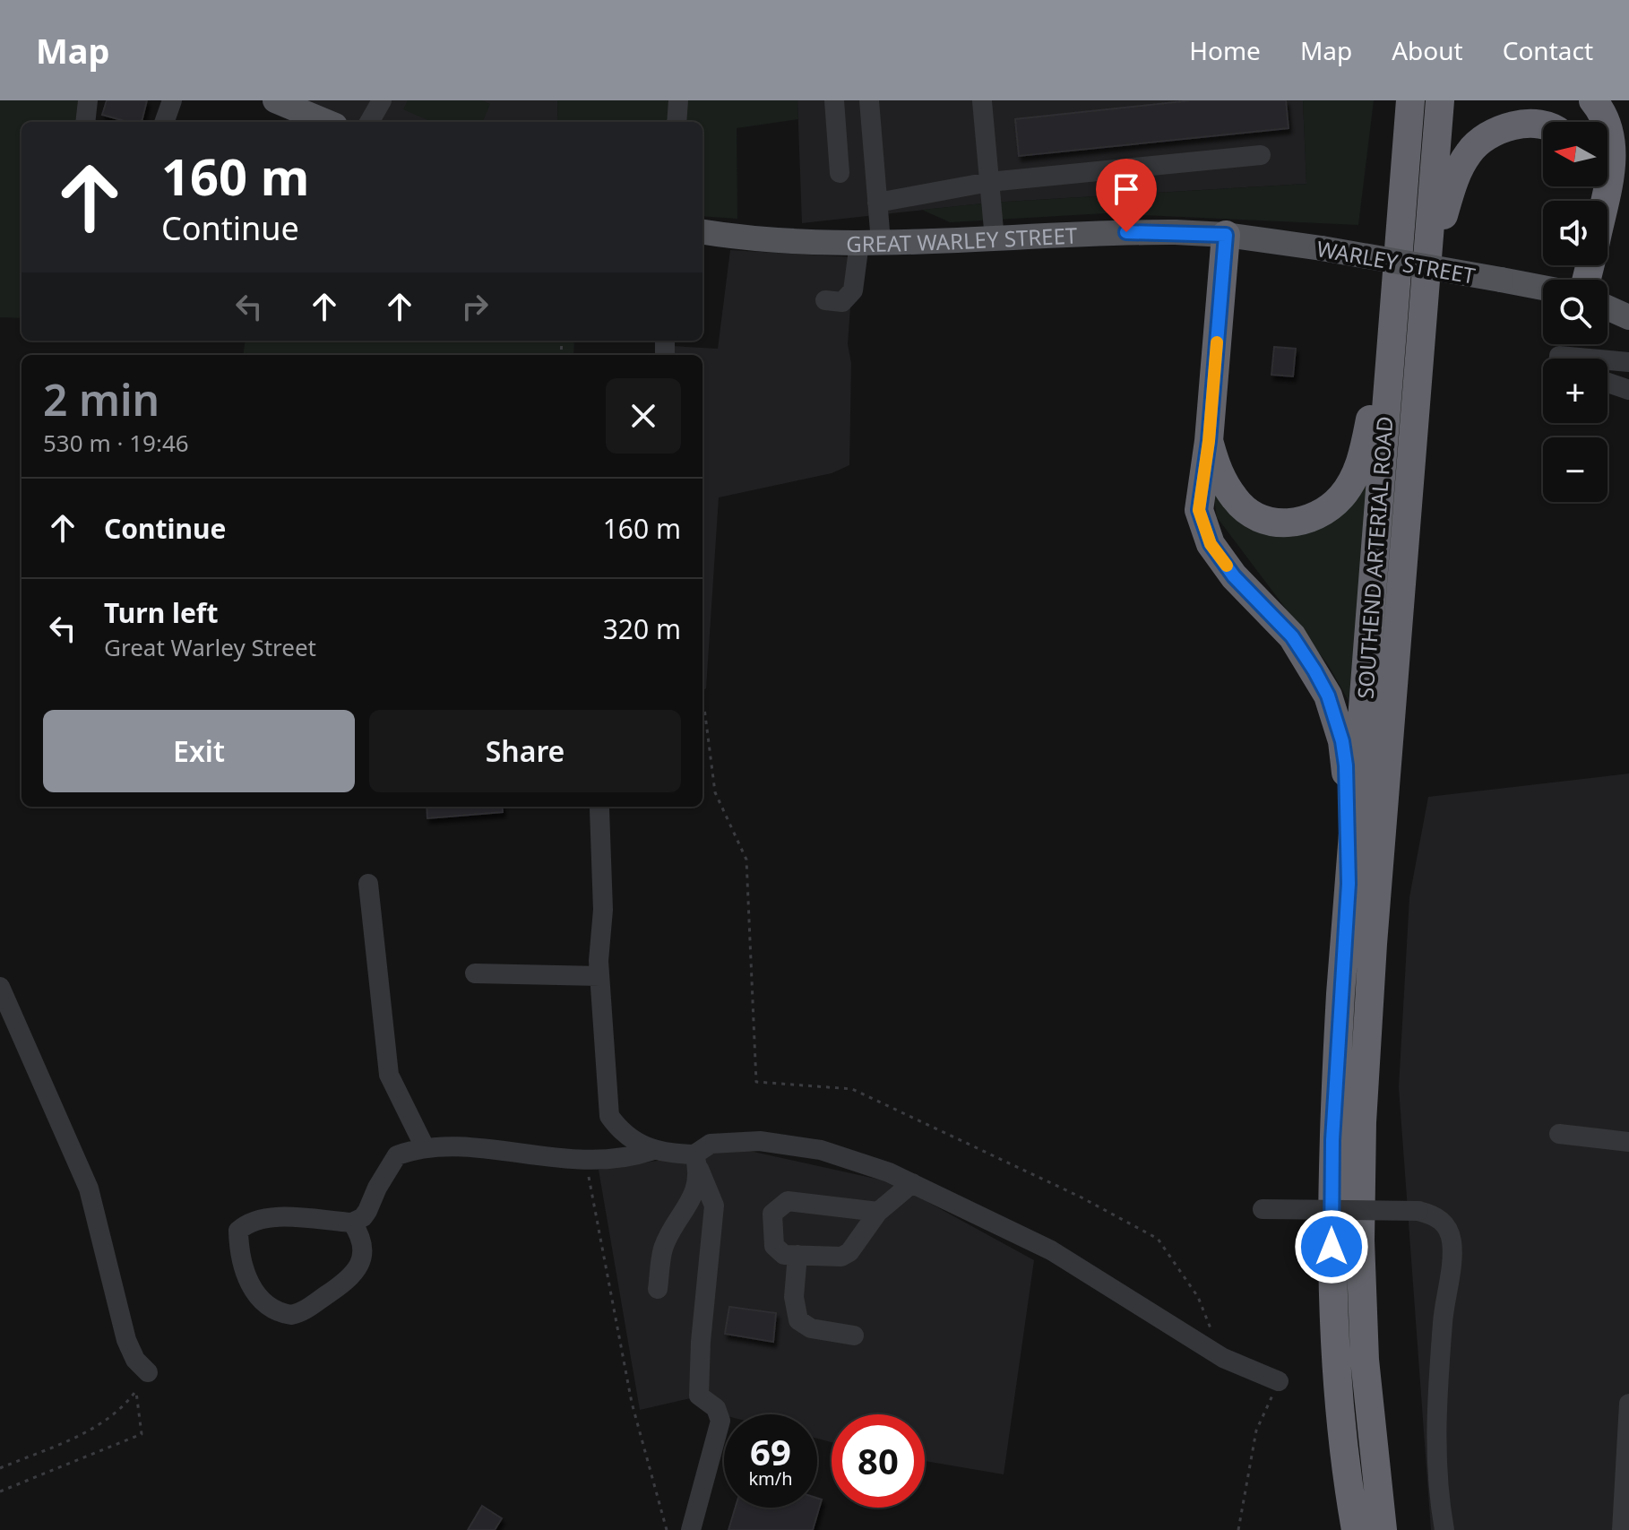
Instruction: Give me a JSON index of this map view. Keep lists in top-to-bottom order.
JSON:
{
  "streets": {
    "highway": ["SOUTHEND ARTERIAL ROAD"],
    "main road": ["GREAT WARLEY STREET", "WARLEY STREET"]
  },
  "crossings": [
    ["GREAT WARLEY STREET", "WARLEY STREET"]
  ],
  "north": "left",
  "page": {
    "header": "Map",
    "nav": [
      "Home",
      "Map",
      "About",
      "Contact"
    ],
    "map_buttons": ["+", "−"],
    "turn": ["160 m", "Continue"],
    "heading": ["2 min", "530 m · 19:46"],
    "list": [
      {
        "name": "Continue",
        "value": "160 m"
      },
      {
        "name": "Turn left",
        "note": "Great Warley Street",
        "value": "320 m"
      }
    ],
    "buttons": ["Exit", "Share"],
    "speed": "69 km/h",
    "limit": "80"
  }
}
